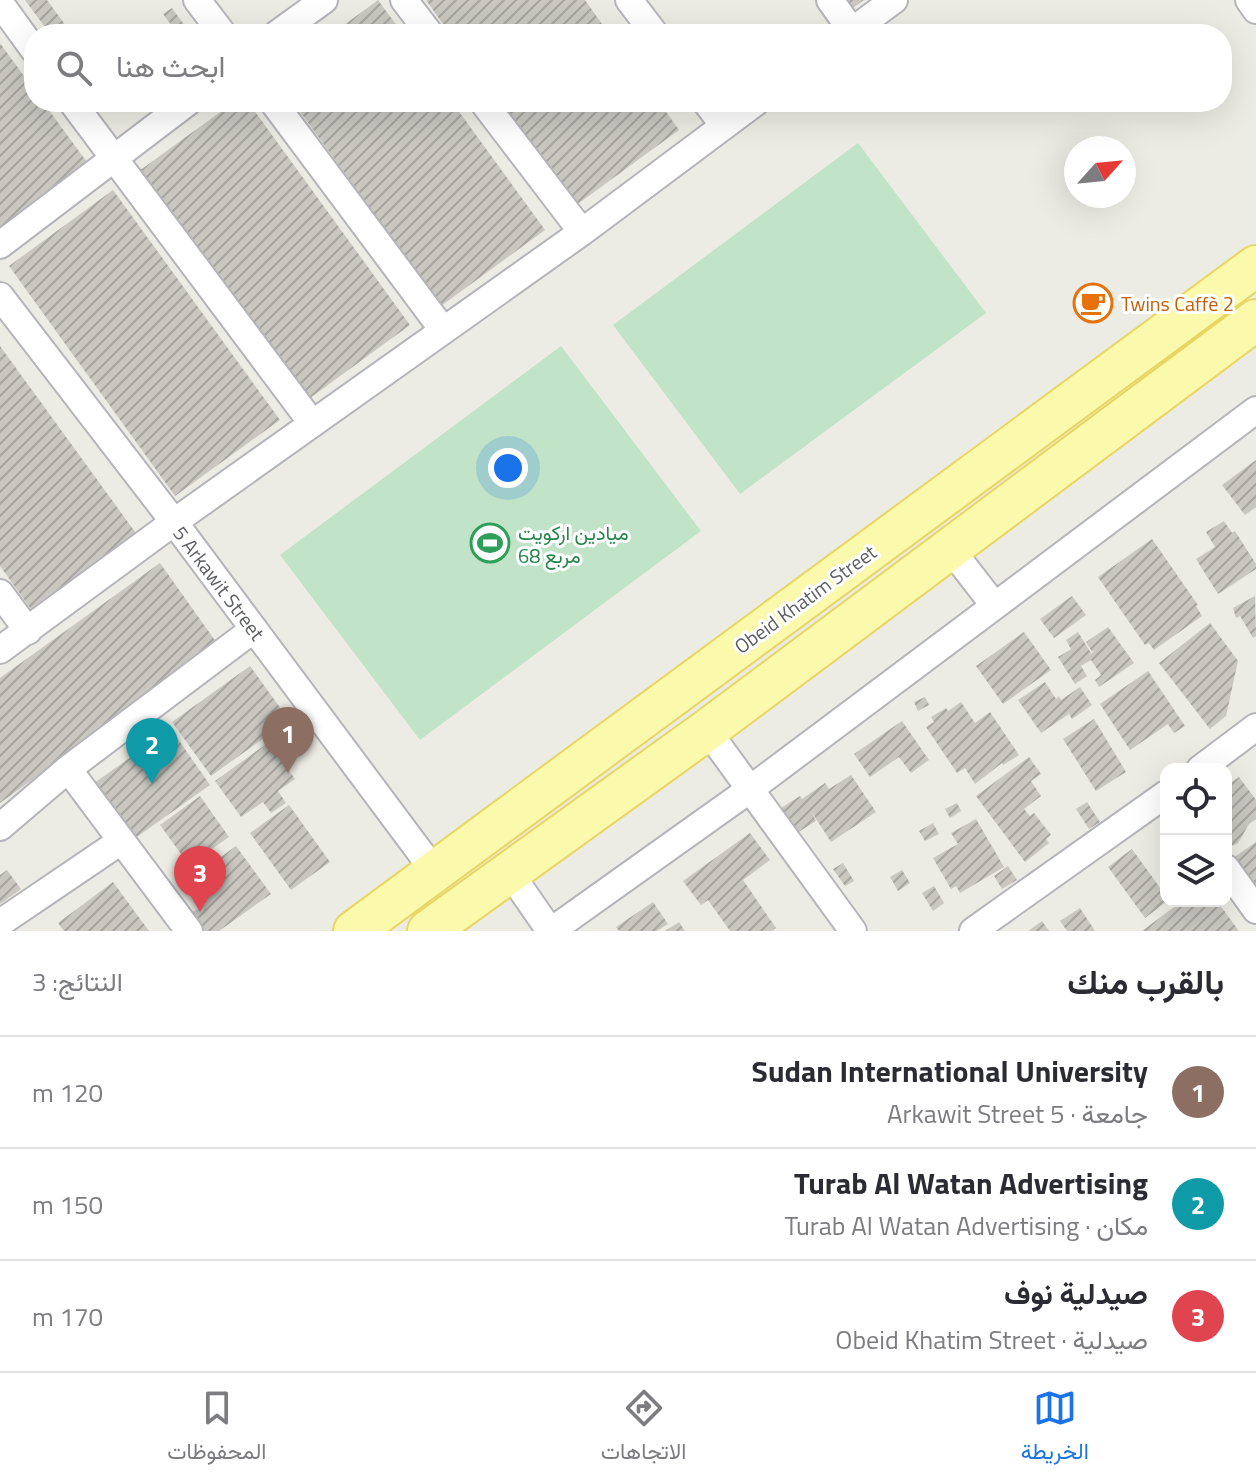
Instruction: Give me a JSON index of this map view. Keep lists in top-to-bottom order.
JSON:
{
  "streets": {
    "main road": ["Obeid Khatim Street"],
    "street": ["5 Arkawit Street"]
  },
  "crossings": [
    ["5 Arkawit Street", "Obeid Khatim Street"]
  ],
  "places": {
    "cafe": ["Twins Caffè 2"],
    "sports": ["ميادين اركويت مربع 68"]
  },
  "north": "top right",
  "page": {
    "search": "ابحث هنا",
    "pins": ["1", "2", "3"],
    "heading": ["بالقرب منك", "النتائج: 3"],
    "list": [
      {
        "mark": "1",
        "name": "Sudan International University",
        "note": "جامعة · 5 Arkawit Street",
        "value": "120 m"
      },
      {
        "mark": "2",
        "name": "Turab Al Watan Advertising",
        "note": "مكان · Turab Al Watan Advertising",
        "value": "150 m"
      },
      {
        "mark": "3",
        "name": "صيدلية نوف",
        "note": "صيدلية · Obeid Khatim Street",
        "value": "170 m"
      }
    ],
    "nav": ["الخريطة", "الاتجاهات", "المحفوظات"]
  }
}
